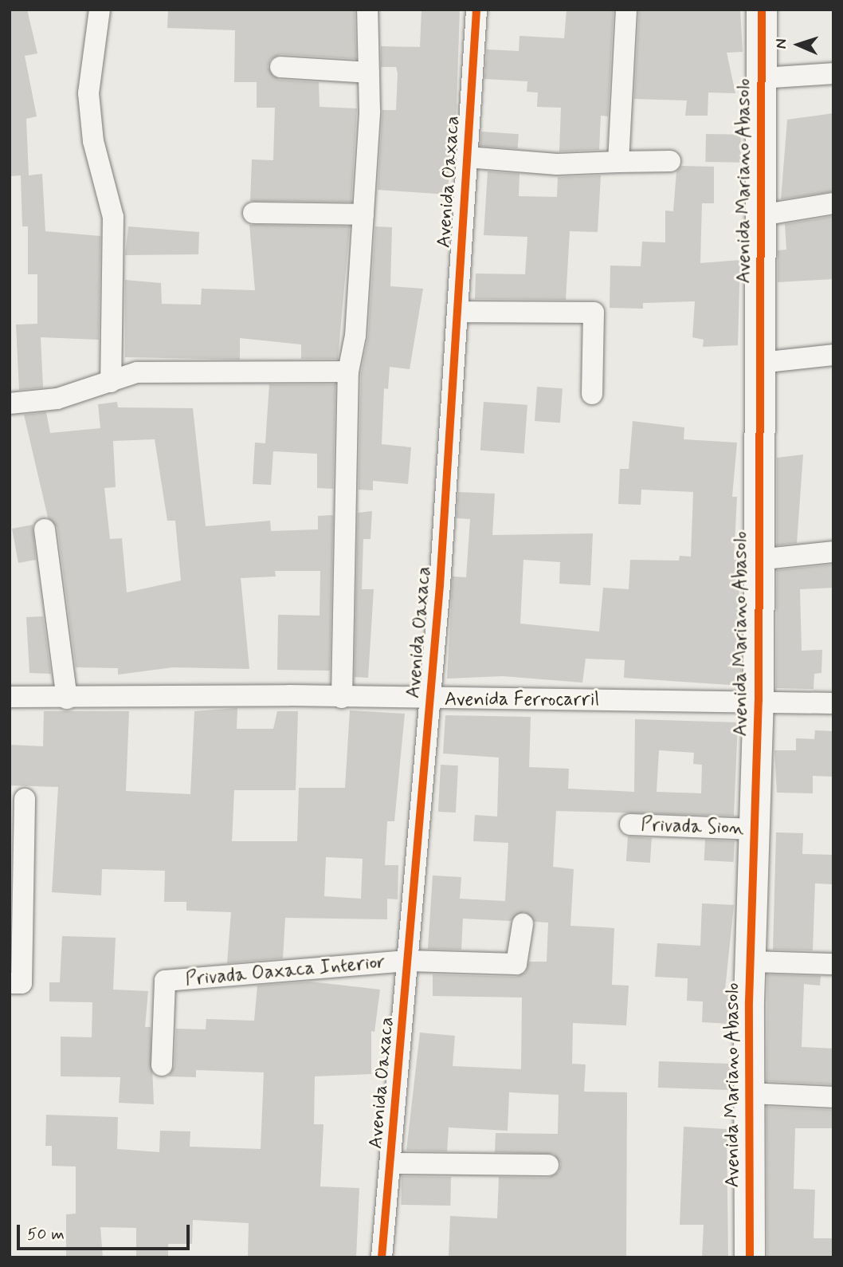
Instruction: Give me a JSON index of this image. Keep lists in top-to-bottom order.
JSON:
{
  "streets": {
    "street": [
      "Avenida Mariano Abasolo",
      "Avenida Oaxaca",
      "Avenida Ferrocarril",
      "Privada Sion",
      "Privada Oaxaca Interior"
    ]
  },
  "crossings": [
    ["Avenida Mariano Abasolo", "Avenida Ferrocarril"],
    ["Avenida Mariano Abasolo", "Privada Sion"],
    ["Avenida Oaxaca", "Avenida Ferrocarril"],
    ["Avenida Oaxaca", "Privada Oaxaca Interior"]
  ],
  "scale_bar": "50 m",
  "north": "left"
}
